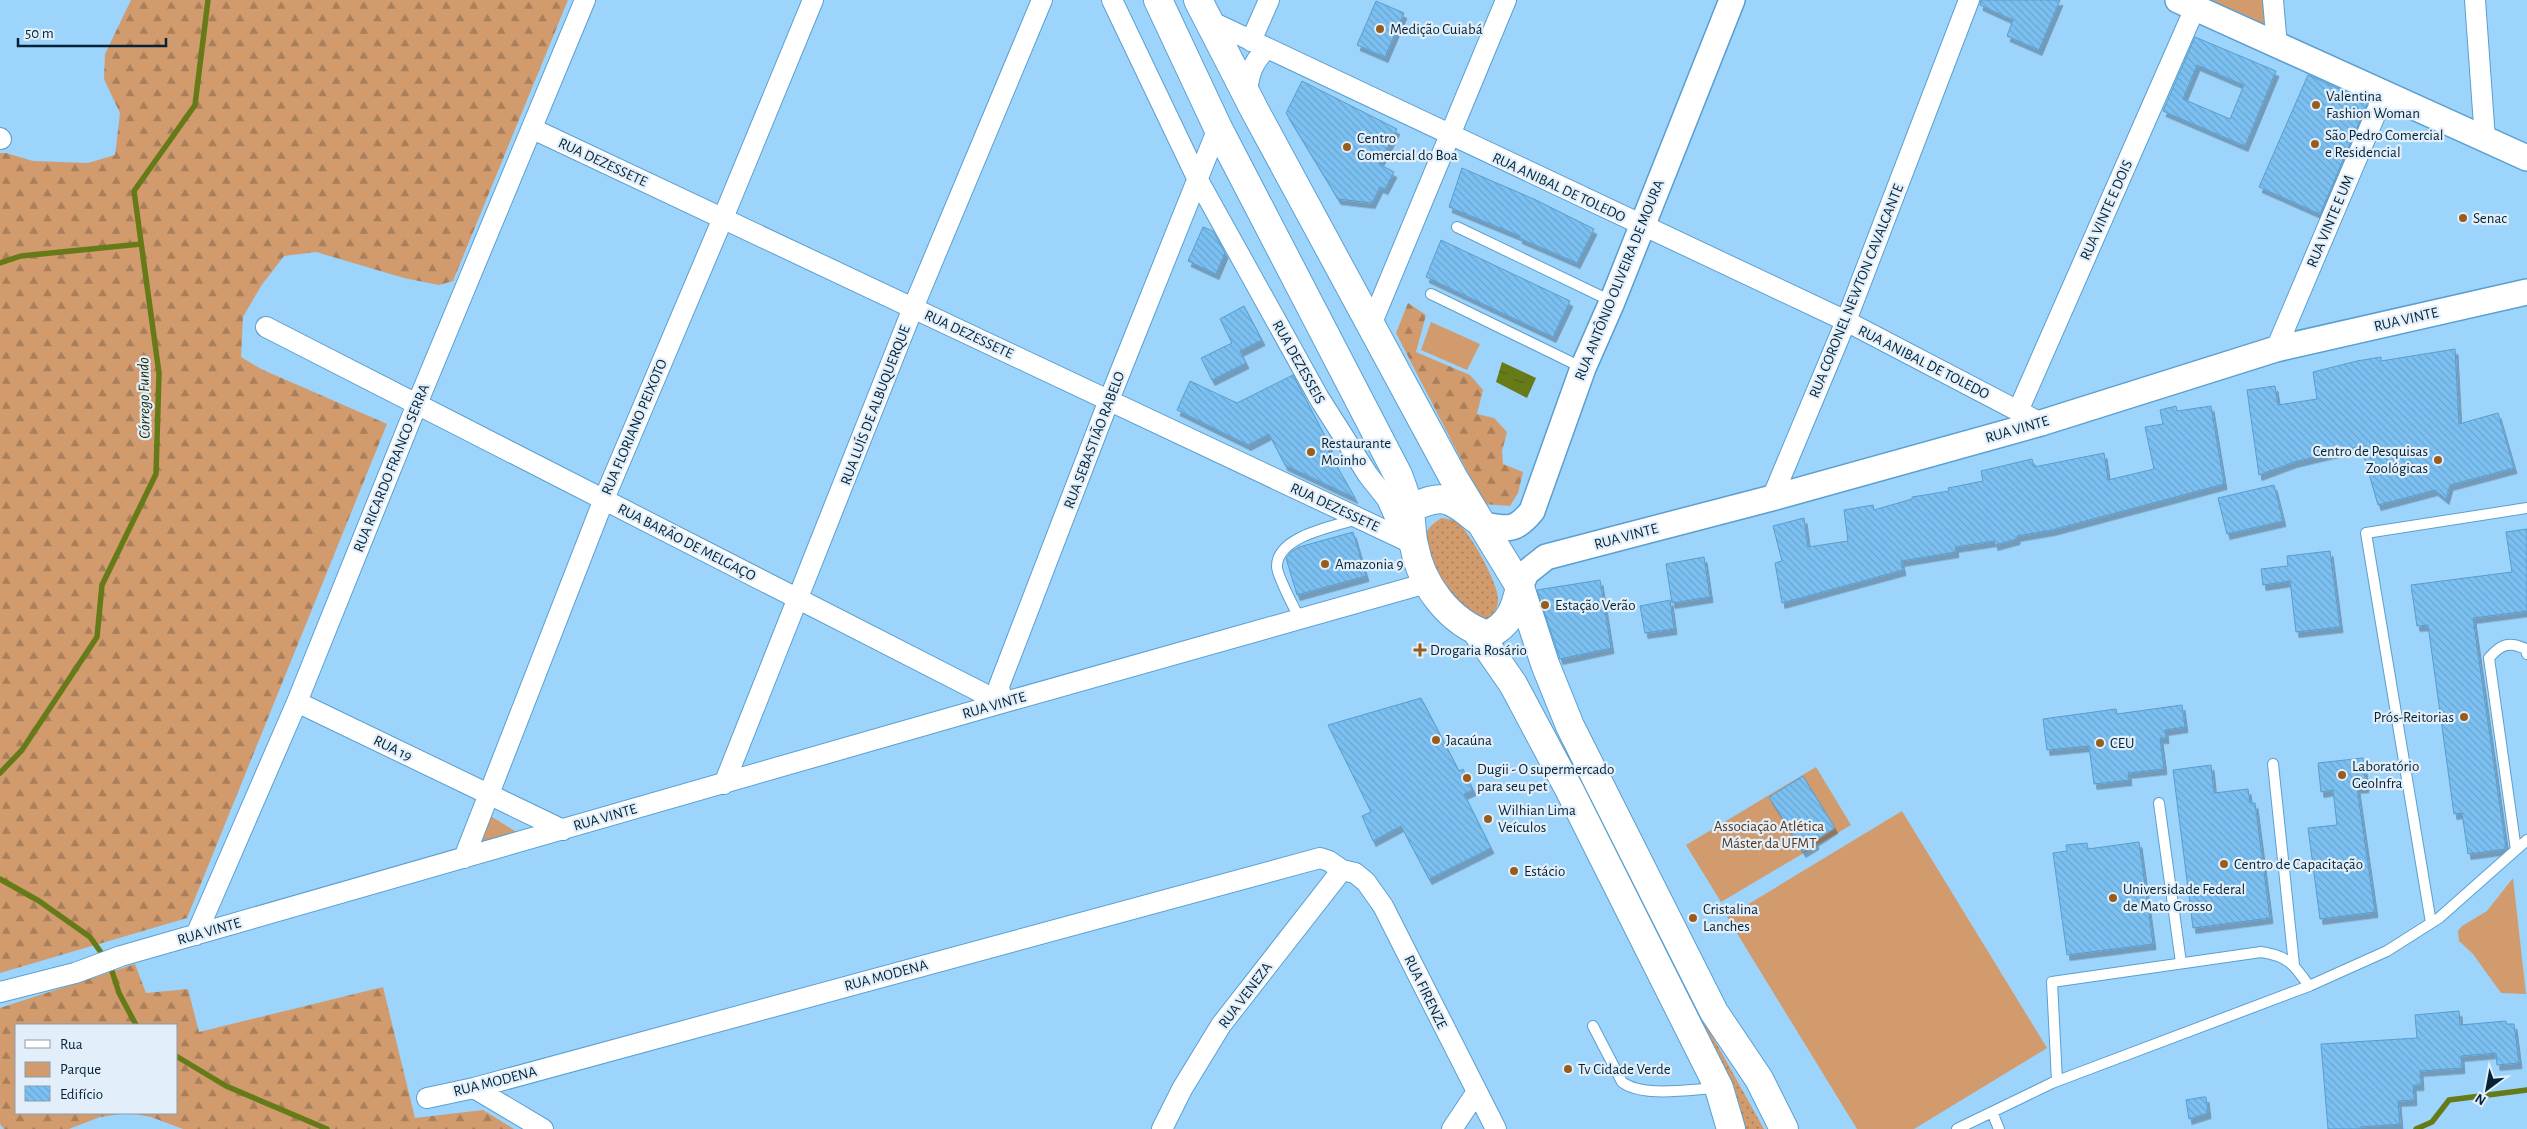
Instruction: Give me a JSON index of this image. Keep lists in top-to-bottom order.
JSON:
{
  "streets": {
    "street": [
      "RUA DEZESSETE",
      "RUA ANIBAL DE TOLEDO",
      "RUA VINTE E DOIS",
      "RUA VINTE E UM",
      "RUA ANTÔNIO OLIVEIRA DE MOURA",
      "RUA CORONEL NEWTON CAVALCANTE",
      "RUA VINTE",
      "RUA DEZESSEIS",
      "RUA LUÍS DE ALBUQUERQUE",
      "RUA FLORIANO PEIXOTO",
      "RUA SEBASTIÃO RABELO",
      "RUA RICARDO FRANCO SERRA",
      "RUA BARÃO DE MELGAÇO",
      "RUA 19",
      "RUA MODENA",
      "RUA FIRENZE",
      "RUA VENEZA"
    ]
  },
  "crossings": [
    ["RUA DEZESSETE", "RUA DEZESSEIS"],
    ["RUA DEZESSETE", "RUA LUÍS DE ALBUQUERQUE"],
    ["RUA DEZESSETE", "RUA FLORIANO PEIXOTO"],
    ["RUA DEZESSETE", "RUA SEBASTIÃO RABELO"],
    ["RUA DEZESSETE", "RUA RICARDO FRANCO SERRA"],
    ["RUA ANIBAL DE TOLEDO", "RUA VINTE E DOIS"],
    ["RUA ANIBAL DE TOLEDO", "RUA ANTÔNIO OLIVEIRA DE MOURA"],
    ["RUA ANIBAL DE TOLEDO", "RUA CORONEL NEWTON CAVALCANTE"],
    ["RUA ANIBAL DE TOLEDO", "RUA VINTE"],
    ["RUA VINTE E UM", "RUA VINTE"],
    ["RUA CORONEL NEWTON CAVALCANTE", "RUA VINTE"],
    ["RUA VINTE", "RUA LUÍS DE ALBUQUERQUE"],
    ["RUA VINTE", "RUA FLORIANO PEIXOTO"],
    ["RUA VINTE", "RUA SEBASTIÃO RABELO"],
    ["RUA VINTE", "RUA RICARDO FRANCO SERRA"],
    ["RUA VINTE", "RUA BARÃO DE MELGAÇO"],
    ["RUA VINTE", "RUA 19"],
    ["RUA DEZESSEIS", "RUA SEBASTIÃO RABELO"],
    ["RUA LUÍS DE ALBUQUERQUE", "RUA BARÃO DE MELGAÇO"],
    ["RUA FLORIANO PEIXOTO", "RUA BARÃO DE MELGAÇO"],
    ["RUA FLORIANO PEIXOTO", "RUA 19"],
    ["RUA SEBASTIÃO RABELO", "RUA BARÃO DE MELGAÇO"],
    ["RUA RICARDO FRANCO SERRA", "RUA BARÃO DE MELGAÇO"],
    ["RUA RICARDO FRANCO SERRA", "RUA 19"],
    ["RUA MODENA", "RUA FIRENZE"],
    ["RUA MODENA", "RUA VENEZA"],
    ["RUA FIRENZE", "RUA VENEZA"]
  ],
  "water": ["Córrego Fundo"],
  "parks": ["Associação Atlética Máster da UFMT"],
  "places": {
    "other": [
      "Medição Cuiabá",
      "Valentina Fashion Woman",
      "São Pedro Comercial e Residencial",
      "Centro Comercial do Boa",
      "Senac",
      "Restaurante Moinho",
      "Centro de Pesquisas Zoológicas",
      "Amazonia 9",
      "Estação Verão",
      "Prós-Reitorias",
      "Jacaúna",
      "CEU",
      "Laboratório GeoInfra",
      "Dugii - O supermercado para seu pet",
      "Wilhian Lima Veículos",
      "Centro de Capacitação",
      "Estácio",
      "Universidade Federal de Mato Grosso",
      "Cristalina Lanches",
      "Tv Cidade Verde"
    ],
    "health": ["Drogaria Rosário"]
  },
  "legend": ["Rua", "Parque", "Edifício"],
  "scale_bar": "50 m",
  "north": "bottom left"
}
